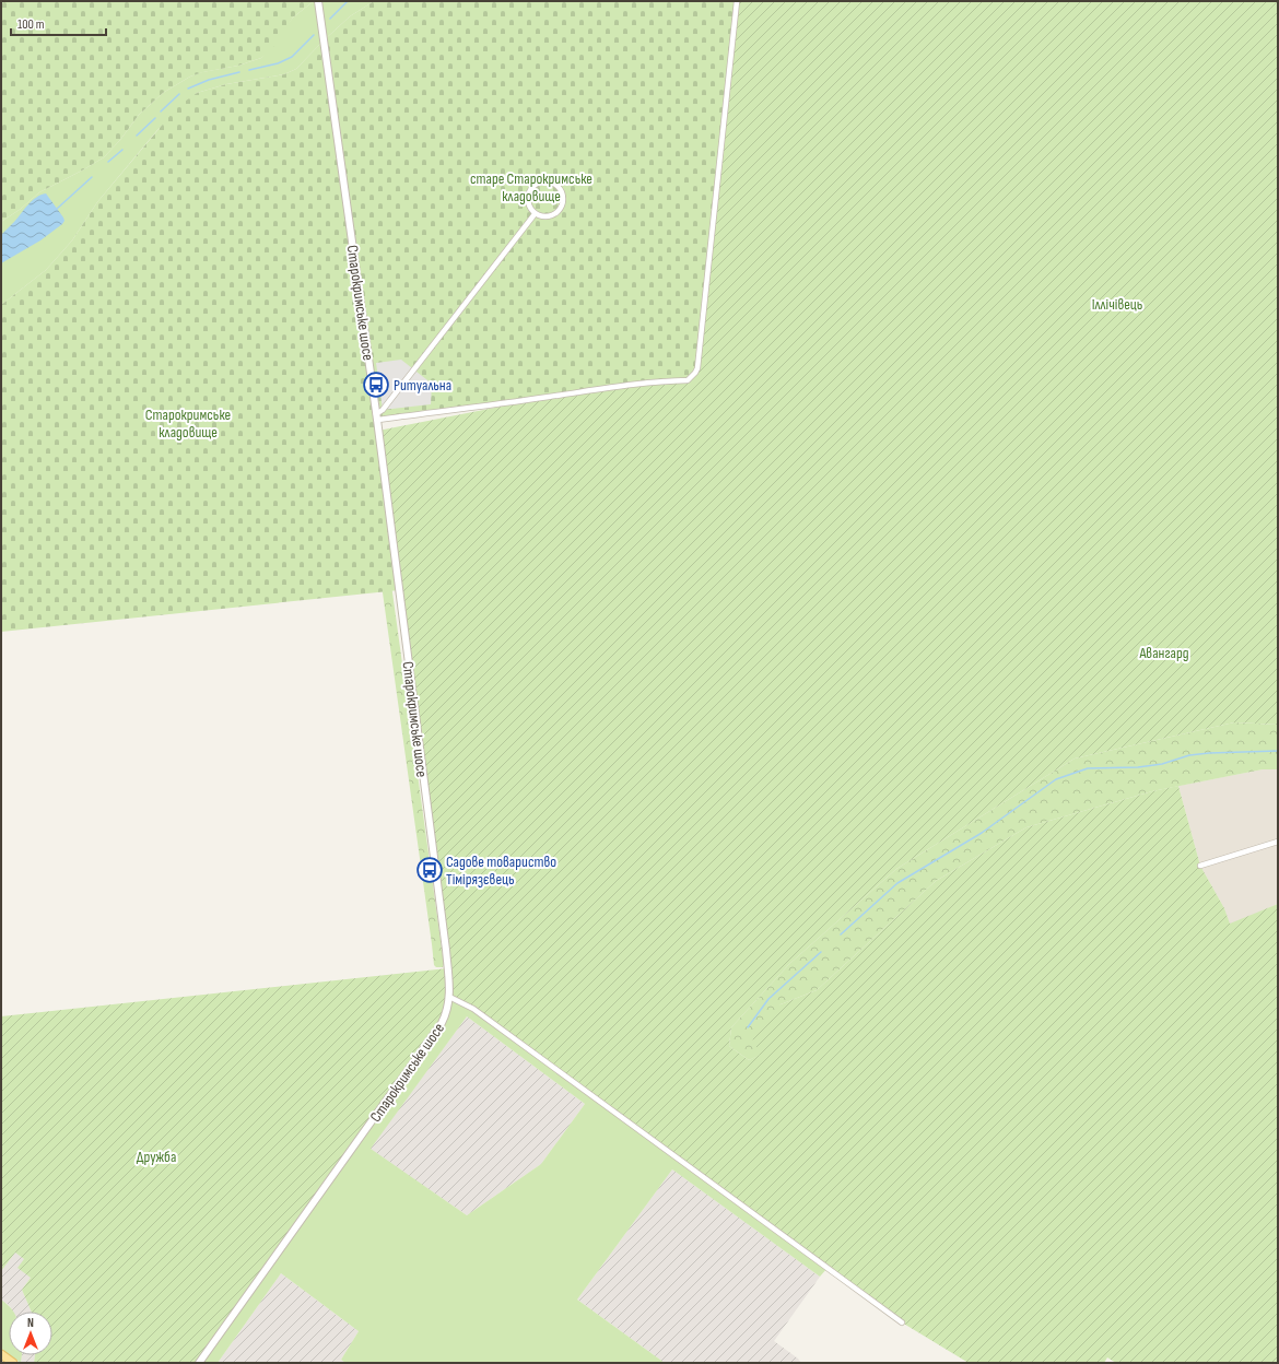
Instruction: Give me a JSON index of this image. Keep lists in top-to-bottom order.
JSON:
{
  "streets": {
    "street": ["Старокримське шосе"]
  },
  "parks": [
    "старе Старокримське кладовище",
    "Іллічівець",
    "Старокримське кладовище",
    "Авангард",
    "Дружба"
  ],
  "places": {
    "bus stop": ["Ритуальна", "Садове товариство Тімірязєвець"]
  },
  "scale_bar": "100 m",
  "north": "top"
}
